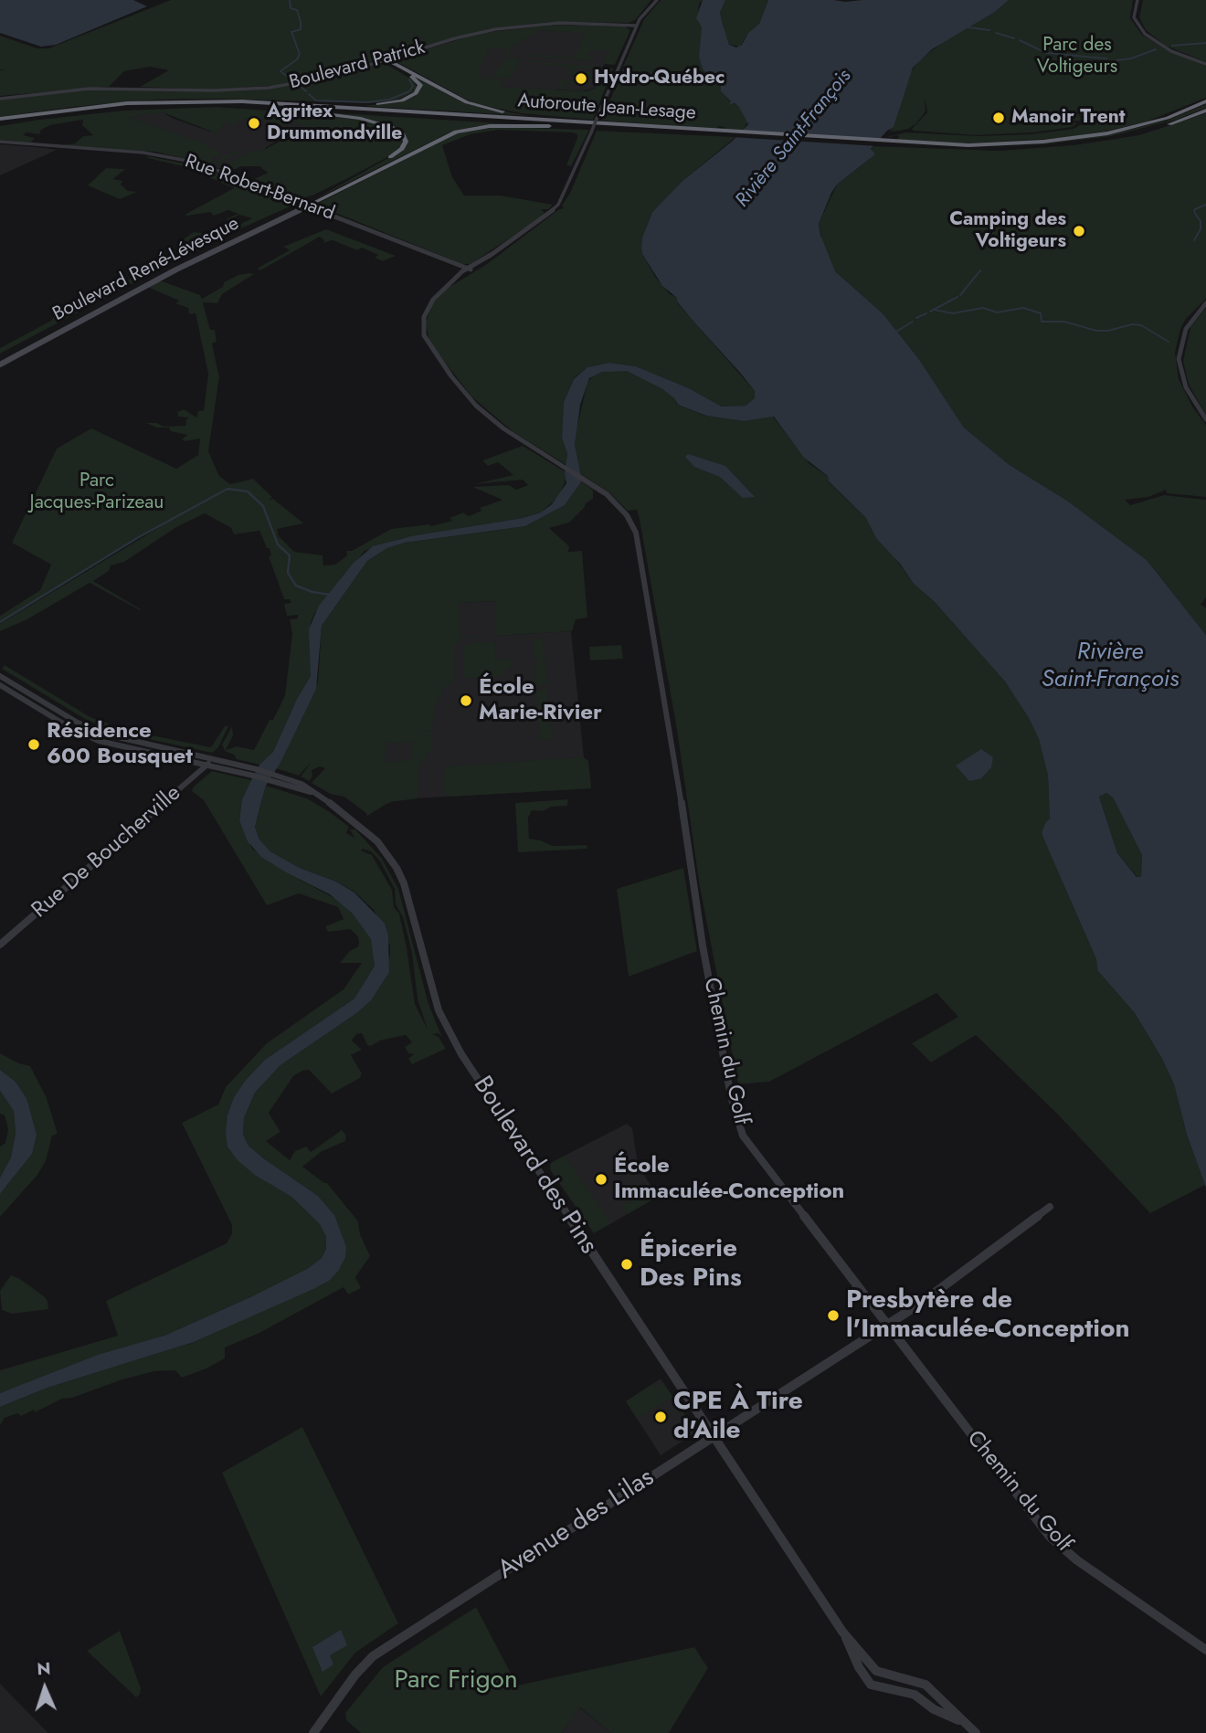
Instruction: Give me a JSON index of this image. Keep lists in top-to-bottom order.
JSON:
{
  "streets": {
    "highway": ["Autoroute Jean-Lesage"],
    "main road": ["Boulevard René-Lévesque"],
    "street": [
      "Boulevard Patrick",
      "Rue Robert-Bernard",
      "Rue De Boucherville",
      "Chemin du Golf",
      "Boulevard des Pins",
      "Avenue des Lilas"
    ]
  },
  "crossings": [
    ["Rue Robert-Bernard", "Boulevard René-Lévesque"],
    ["Rue Robert-Bernard", "Chemin du Golf"],
    ["Rue De Boucherville", "Boulevard des Pins"],
    ["Chemin du Golf", "Avenue des Lilas"],
    ["Boulevard des Pins", "Avenue des Lilas"]
  ],
  "water": ["Rivière Saint-François"],
  "parks": ["Parc des Voltigeurs", "Parc Jacques-Parizeau", "Parc Frigon"],
  "places": [
    "Hydro-Québec",
    "Manoir Trent",
    "Agritex Drummondville",
    "Camping des Voltigeurs",
    "École Marie-Rivier",
    "Résidence 600 Bousquet",
    "École Immaculée-Conception",
    "Épicerie Des Pins",
    "Presbytère de l'Immaculée-Conception",
    "CPE À Tire d'Aile"
  ],
  "north": "top"
}
